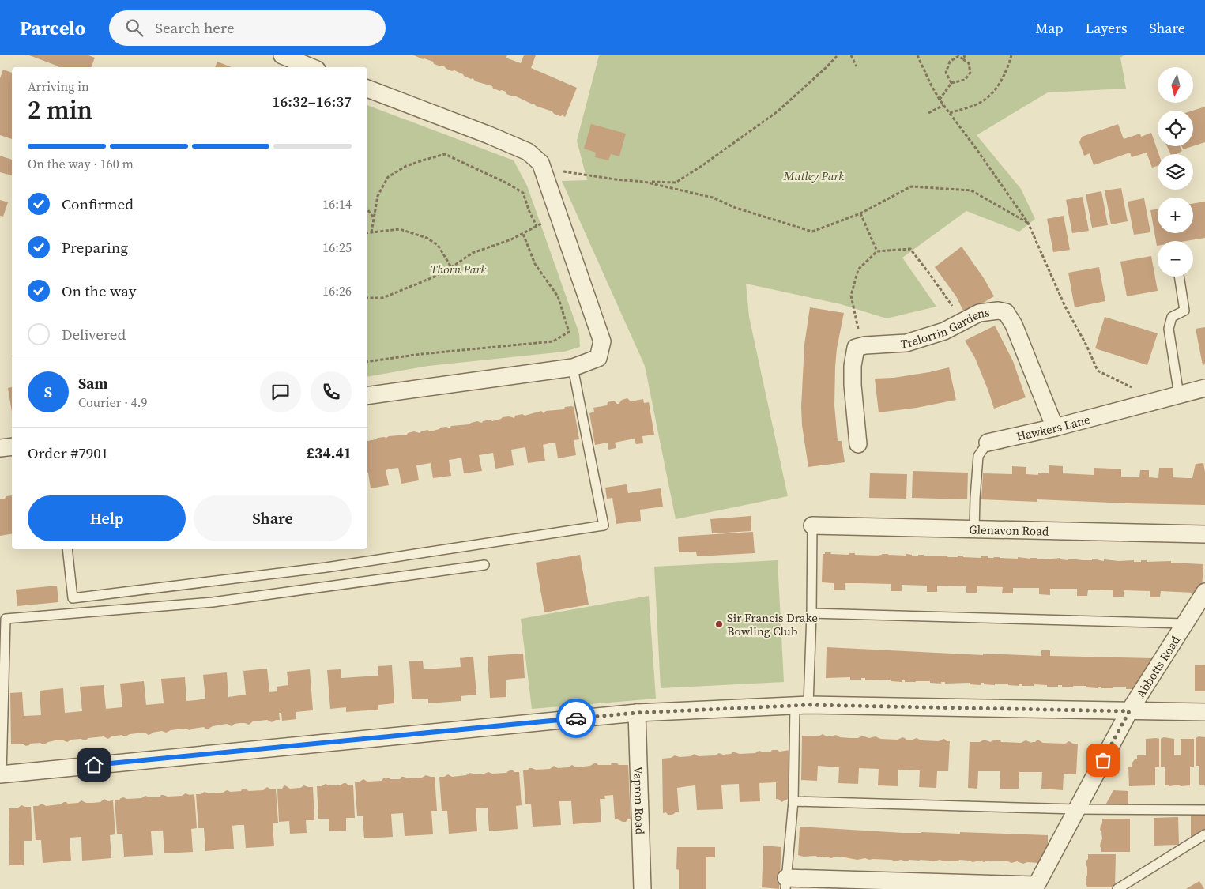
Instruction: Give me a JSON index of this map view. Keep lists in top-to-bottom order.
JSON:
{
  "streets": {
    "street": [
      "Trelorrin Gardens",
      "Hawkers Lane",
      "Glenavon Road",
      "Abbotts Road",
      "Vapron Road"
    ]
  },
  "crossings": [
    ["Trelorrin Gardens", "Hawkers Lane"],
    ["Hawkers Lane", "Glenavon Road"]
  ],
  "parks": ["Mutley Park", "Thorn Park"],
  "places": ["Sir Francis Drake Bowling Club"],
  "north": "bottom",
  "page": {
    "header": "Parcelo",
    "search": "Search here",
    "nav": ["Map", "Layers", "Share"],
    "map_buttons": ["+", "−"],
    "heading": ["2 min", "Arriving in", "16:32–16:37"],
    "panel": [
      "Sam",
      "Courier · 4.9",
      "Order #7901",
      "£34.41"
    ],
    "bar": "On the way · 160 m",
    "list": [
      ["Confirmed", "16:14"],
      ["Preparing", "16:25"],
      ["On the way", "16:26"],
      "Delivered"
    ],
    "round": "S",
    "buttons": ["Help", "Share"]
  }
}
